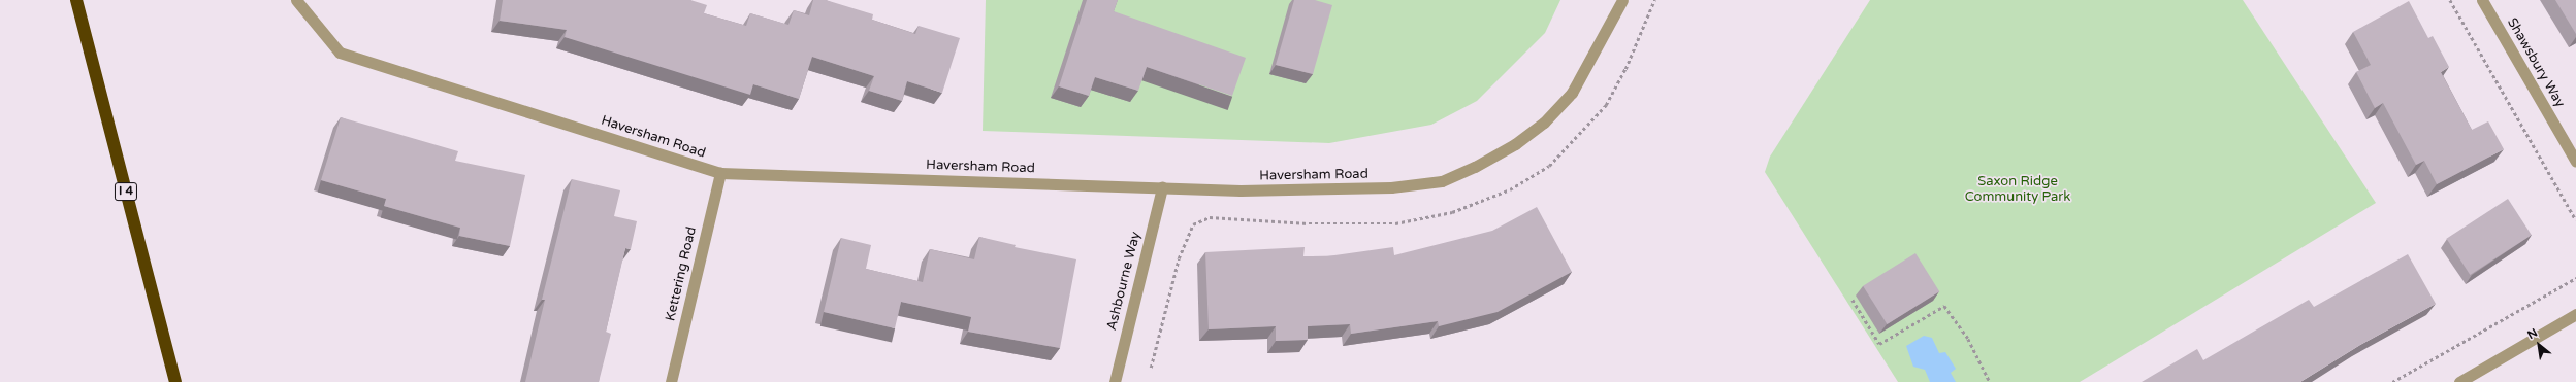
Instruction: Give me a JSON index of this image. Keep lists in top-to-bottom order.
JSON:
{
  "streets": {
    "highway": ["I 4"],
    "street": [
      "Shawsbury Way",
      "Haversham Road",
      "Kettering Road",
      "Ashbourne Way"
    ]
  },
  "crossings": [
    ["Haversham Road", "Kettering Road"],
    ["Haversham Road", "Ashbourne Way"]
  ],
  "parks": ["Saxon Ridge Community Park"],
  "north": "top left"
}
